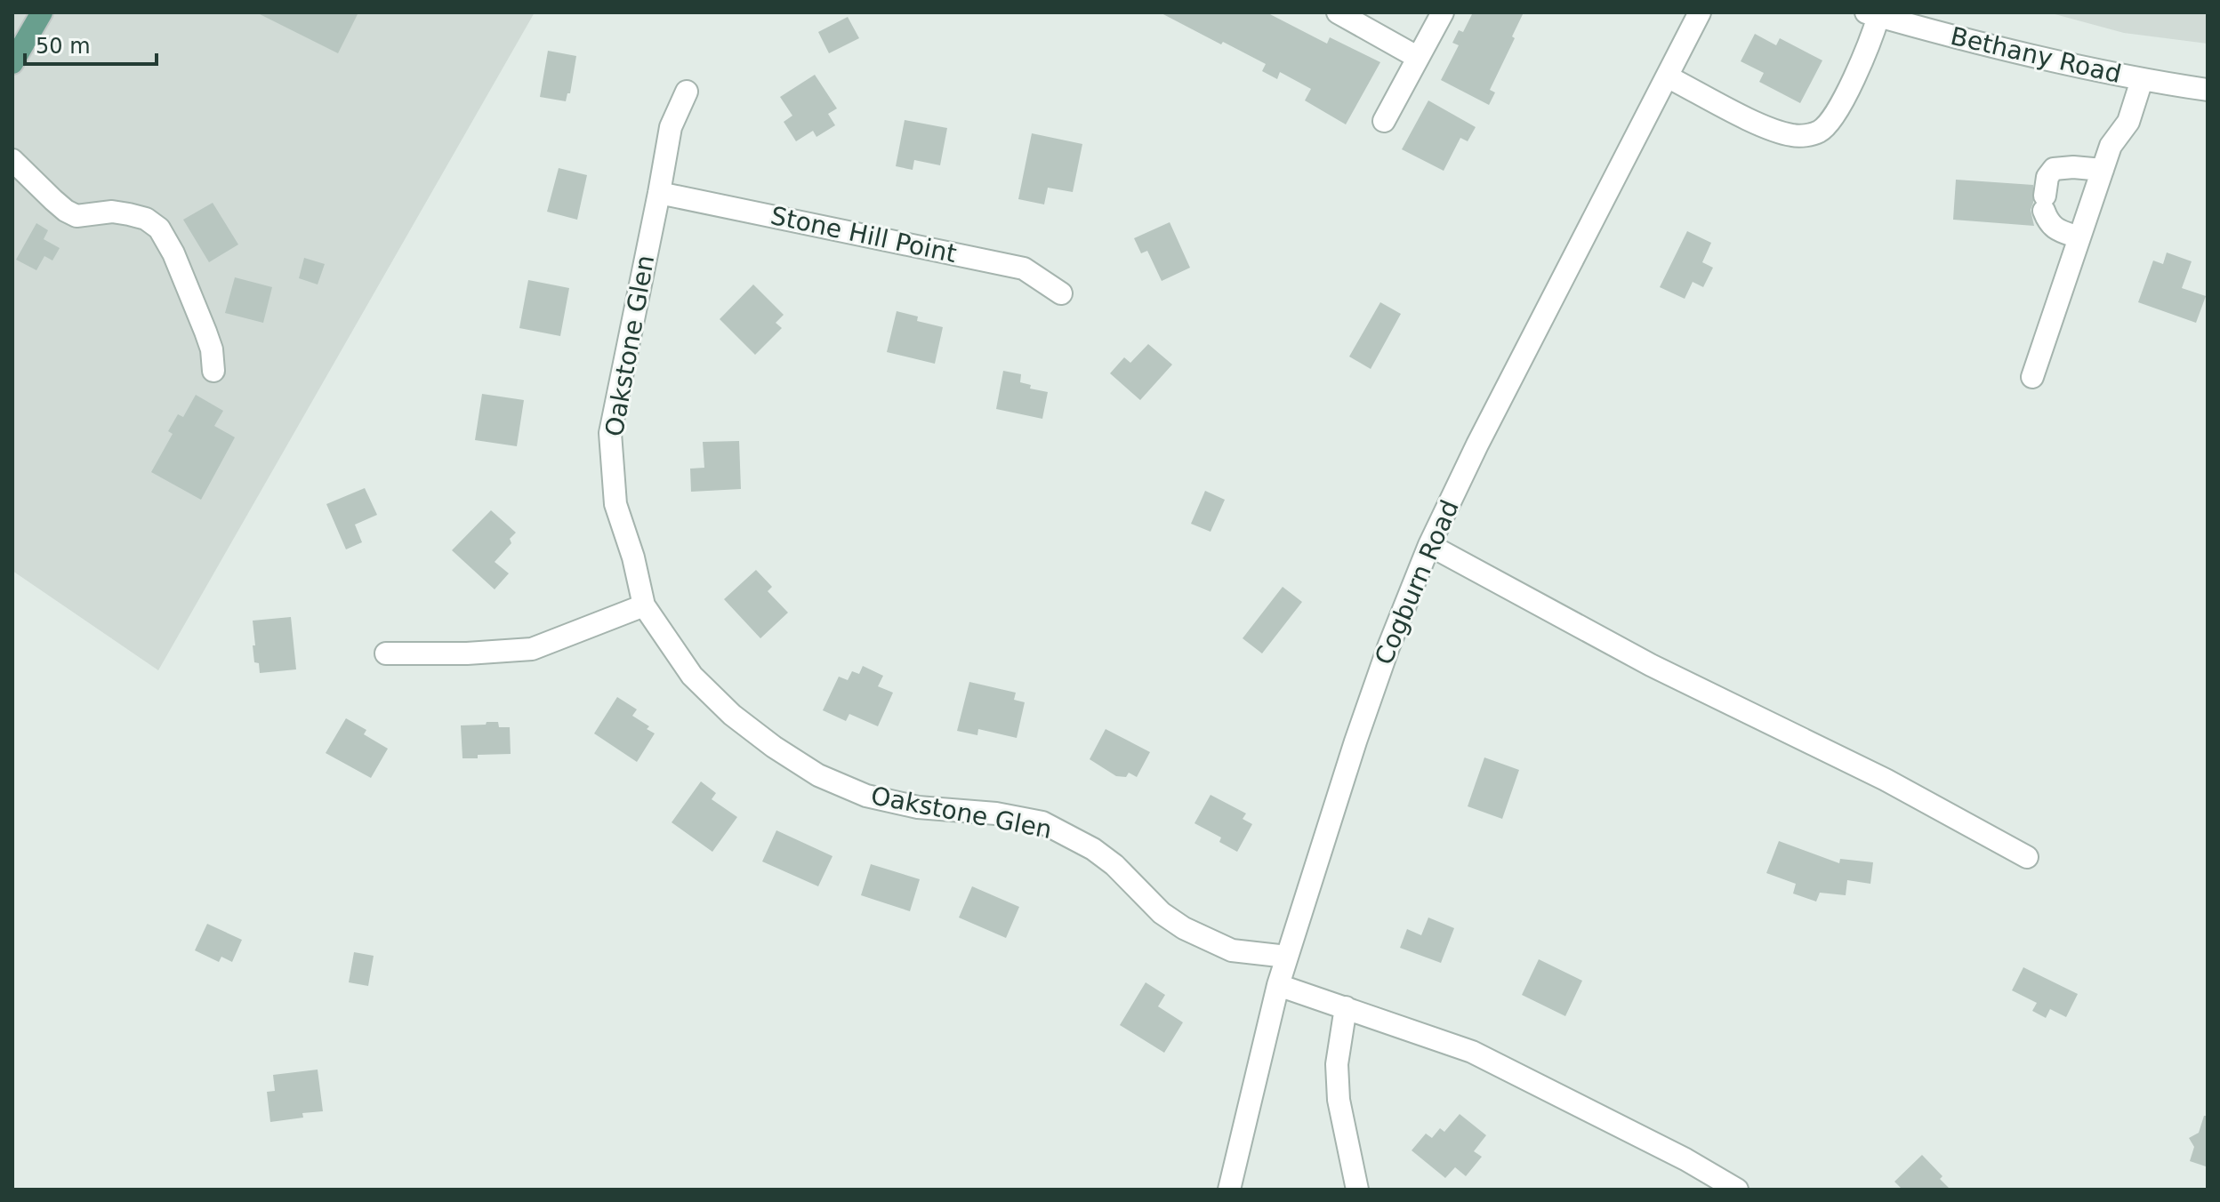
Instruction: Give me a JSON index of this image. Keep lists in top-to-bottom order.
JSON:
{
  "streets": {
    "street": [
      "Bethany Road",
      "Stone Hill Point",
      "Oakstone Glen",
      "Cogburn Road"
    ]
  },
  "crossings": [
    ["Stone Hill Point", "Oakstone Glen"],
    ["Oakstone Glen", "Cogburn Road"]
  ],
  "scale_bar": "50 m"
}
